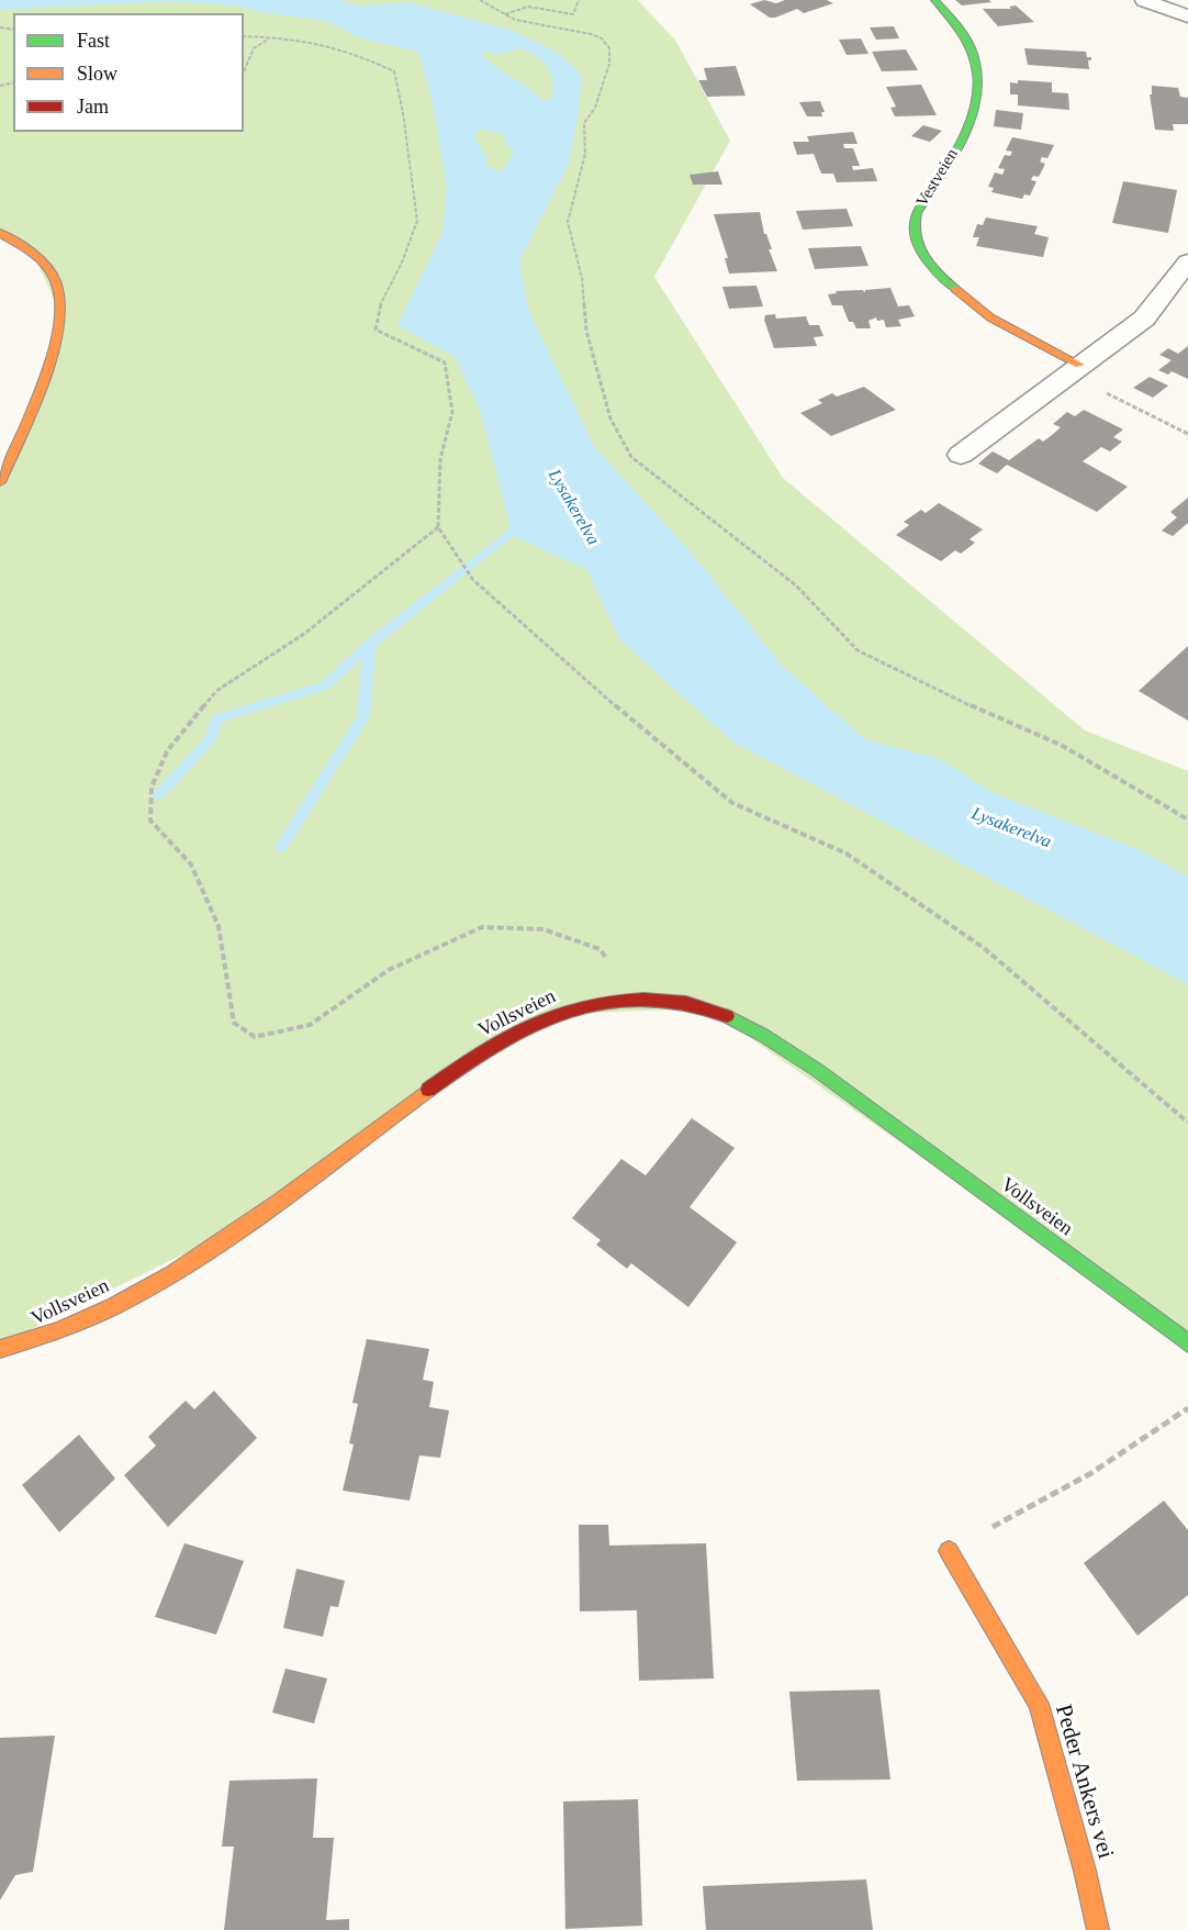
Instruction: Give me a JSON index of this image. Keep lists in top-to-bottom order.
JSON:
{
  "streets": {
    "main road": ["Vestveien", "Vollsveien", "Peder Ankers vei"]
  },
  "water": ["Lysakerelva"],
  "legend": ["Fast", "Slow", "Jam"]
}
